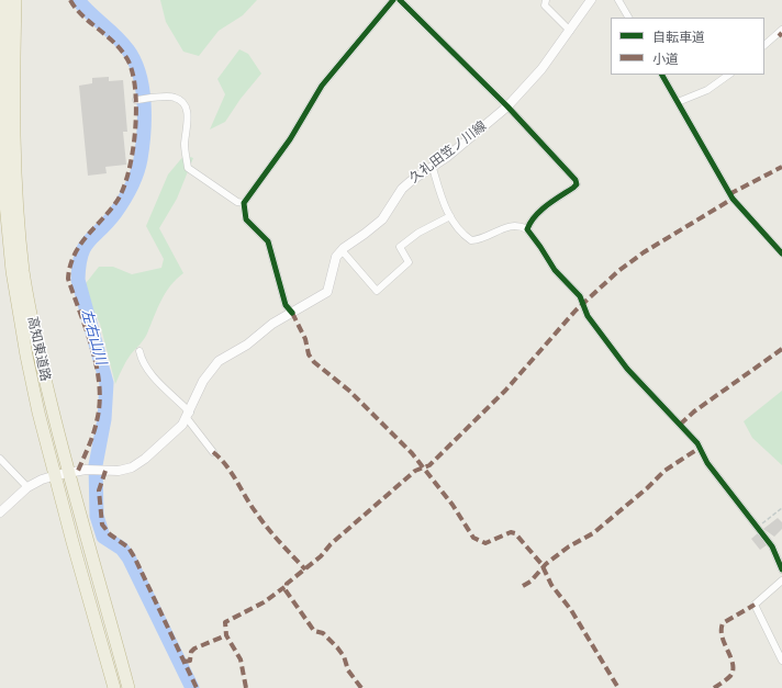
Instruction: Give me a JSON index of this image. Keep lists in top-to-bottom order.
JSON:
{
  "streets": {
    "highway": ["高知東道路"],
    "main road": ["久礼田笠ノ川線"]
  },
  "crossings": [
    ["久礼田笠ノ川線", "高知東道路"]
  ],
  "water": ["左右山川"],
  "legend": ["自転車道", "小道"]
}
